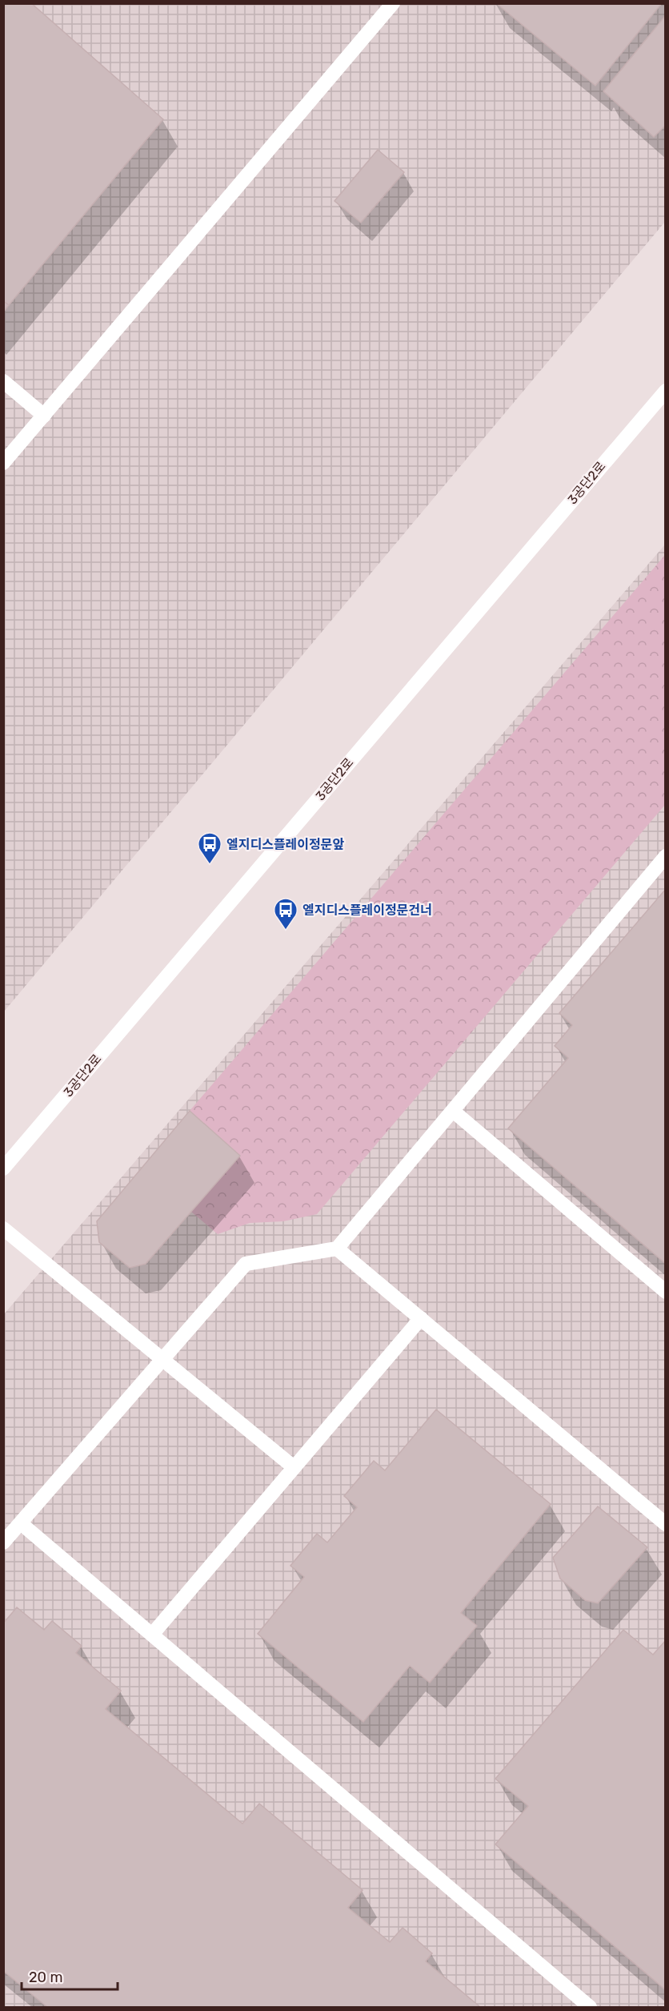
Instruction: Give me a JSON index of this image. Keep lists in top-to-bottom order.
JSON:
{
  "streets": {
    "street": ["3공단2로"]
  },
  "places": {
    "bus stop": ["엘지디스플레이정문앞", "엘지디스플레이정문건너"]
  },
  "scale_bar": "20 m"
}
